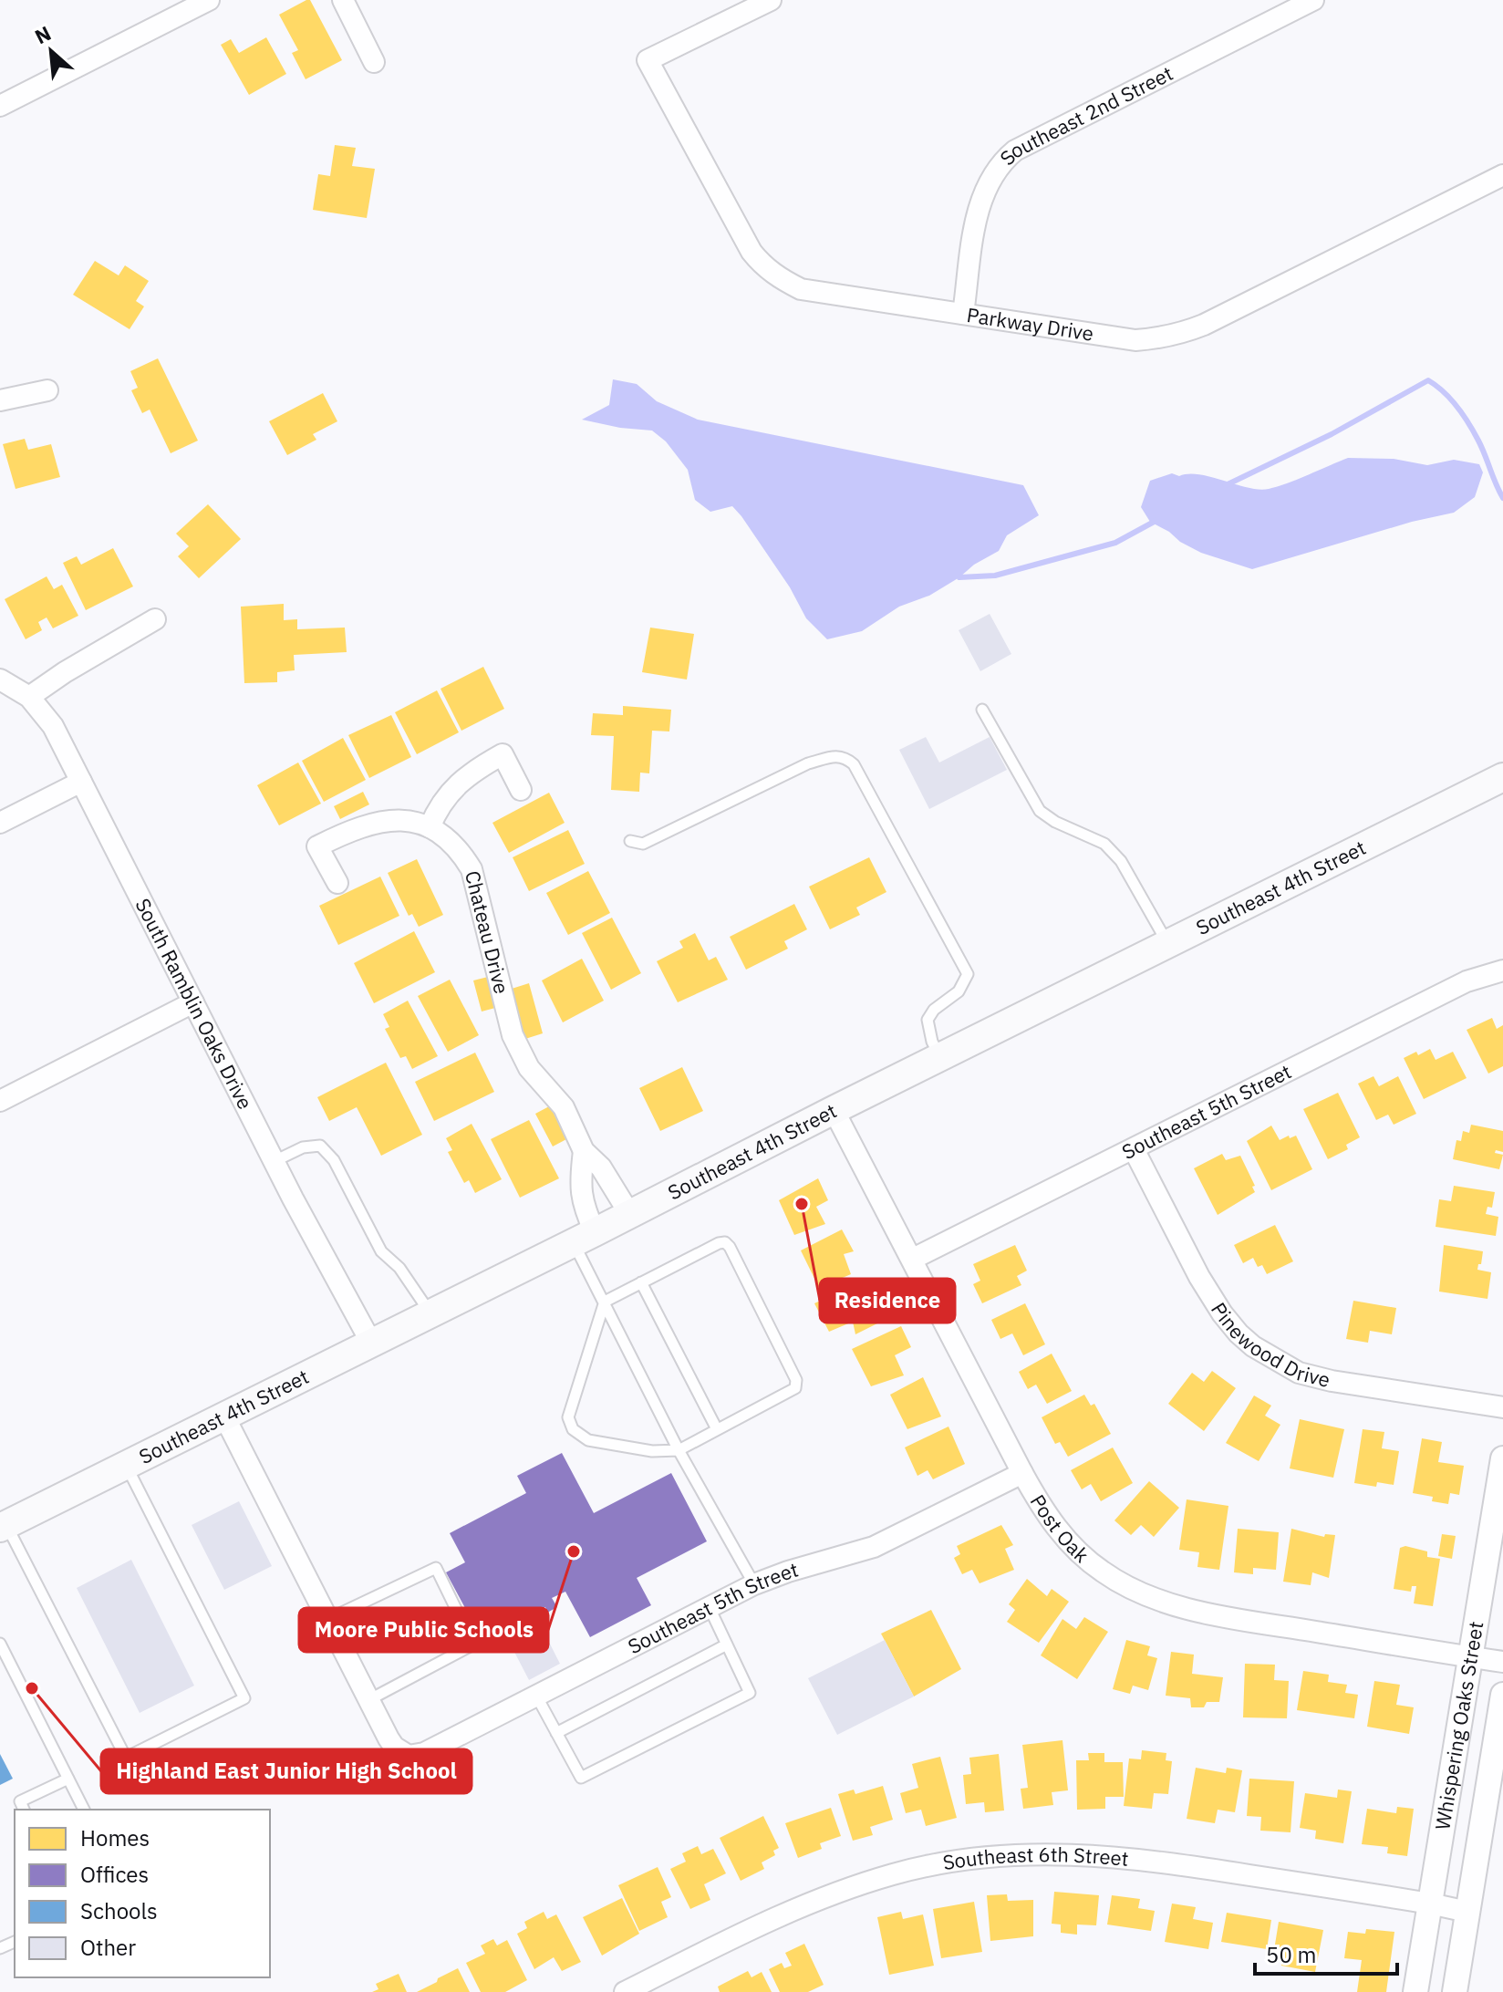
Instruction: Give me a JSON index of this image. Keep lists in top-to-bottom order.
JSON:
{
  "streets": {
    "main road": ["Southeast 4th Street"],
    "street": [
      "Southeast 2nd Street",
      "Parkway Drive",
      "Chateau Drive",
      "South Ramblin Oaks Drive",
      "Southeast 5th Street",
      "Pinewood Drive",
      "Post Oak",
      "Whispering Oaks Street",
      "Southeast 6th Street"
    ]
  },
  "crossings": [
    ["Southeast 2nd Street", "Parkway Drive"],
    ["Southeast 4th Street", "Chateau Drive"],
    ["Southeast 4th Street", "South Ramblin Oaks Drive"],
    ["Southeast 4th Street", "Post Oak"],
    ["Southeast 5th Street", "Pinewood Drive"],
    ["Southeast 5th Street", "Post Oak"],
    ["Post Oak", "Whispering Oaks Street"],
    ["Whispering Oaks Street", "Southeast 6th Street"]
  ],
  "places": ["Residence", "Moore Public Schools", "Highland East Junior High School"],
  "legend": [
    "Homes",
    "Offices",
    "Schools",
    "Other"
  ],
  "scale_bar": "50 m",
  "north": "top left"
}
